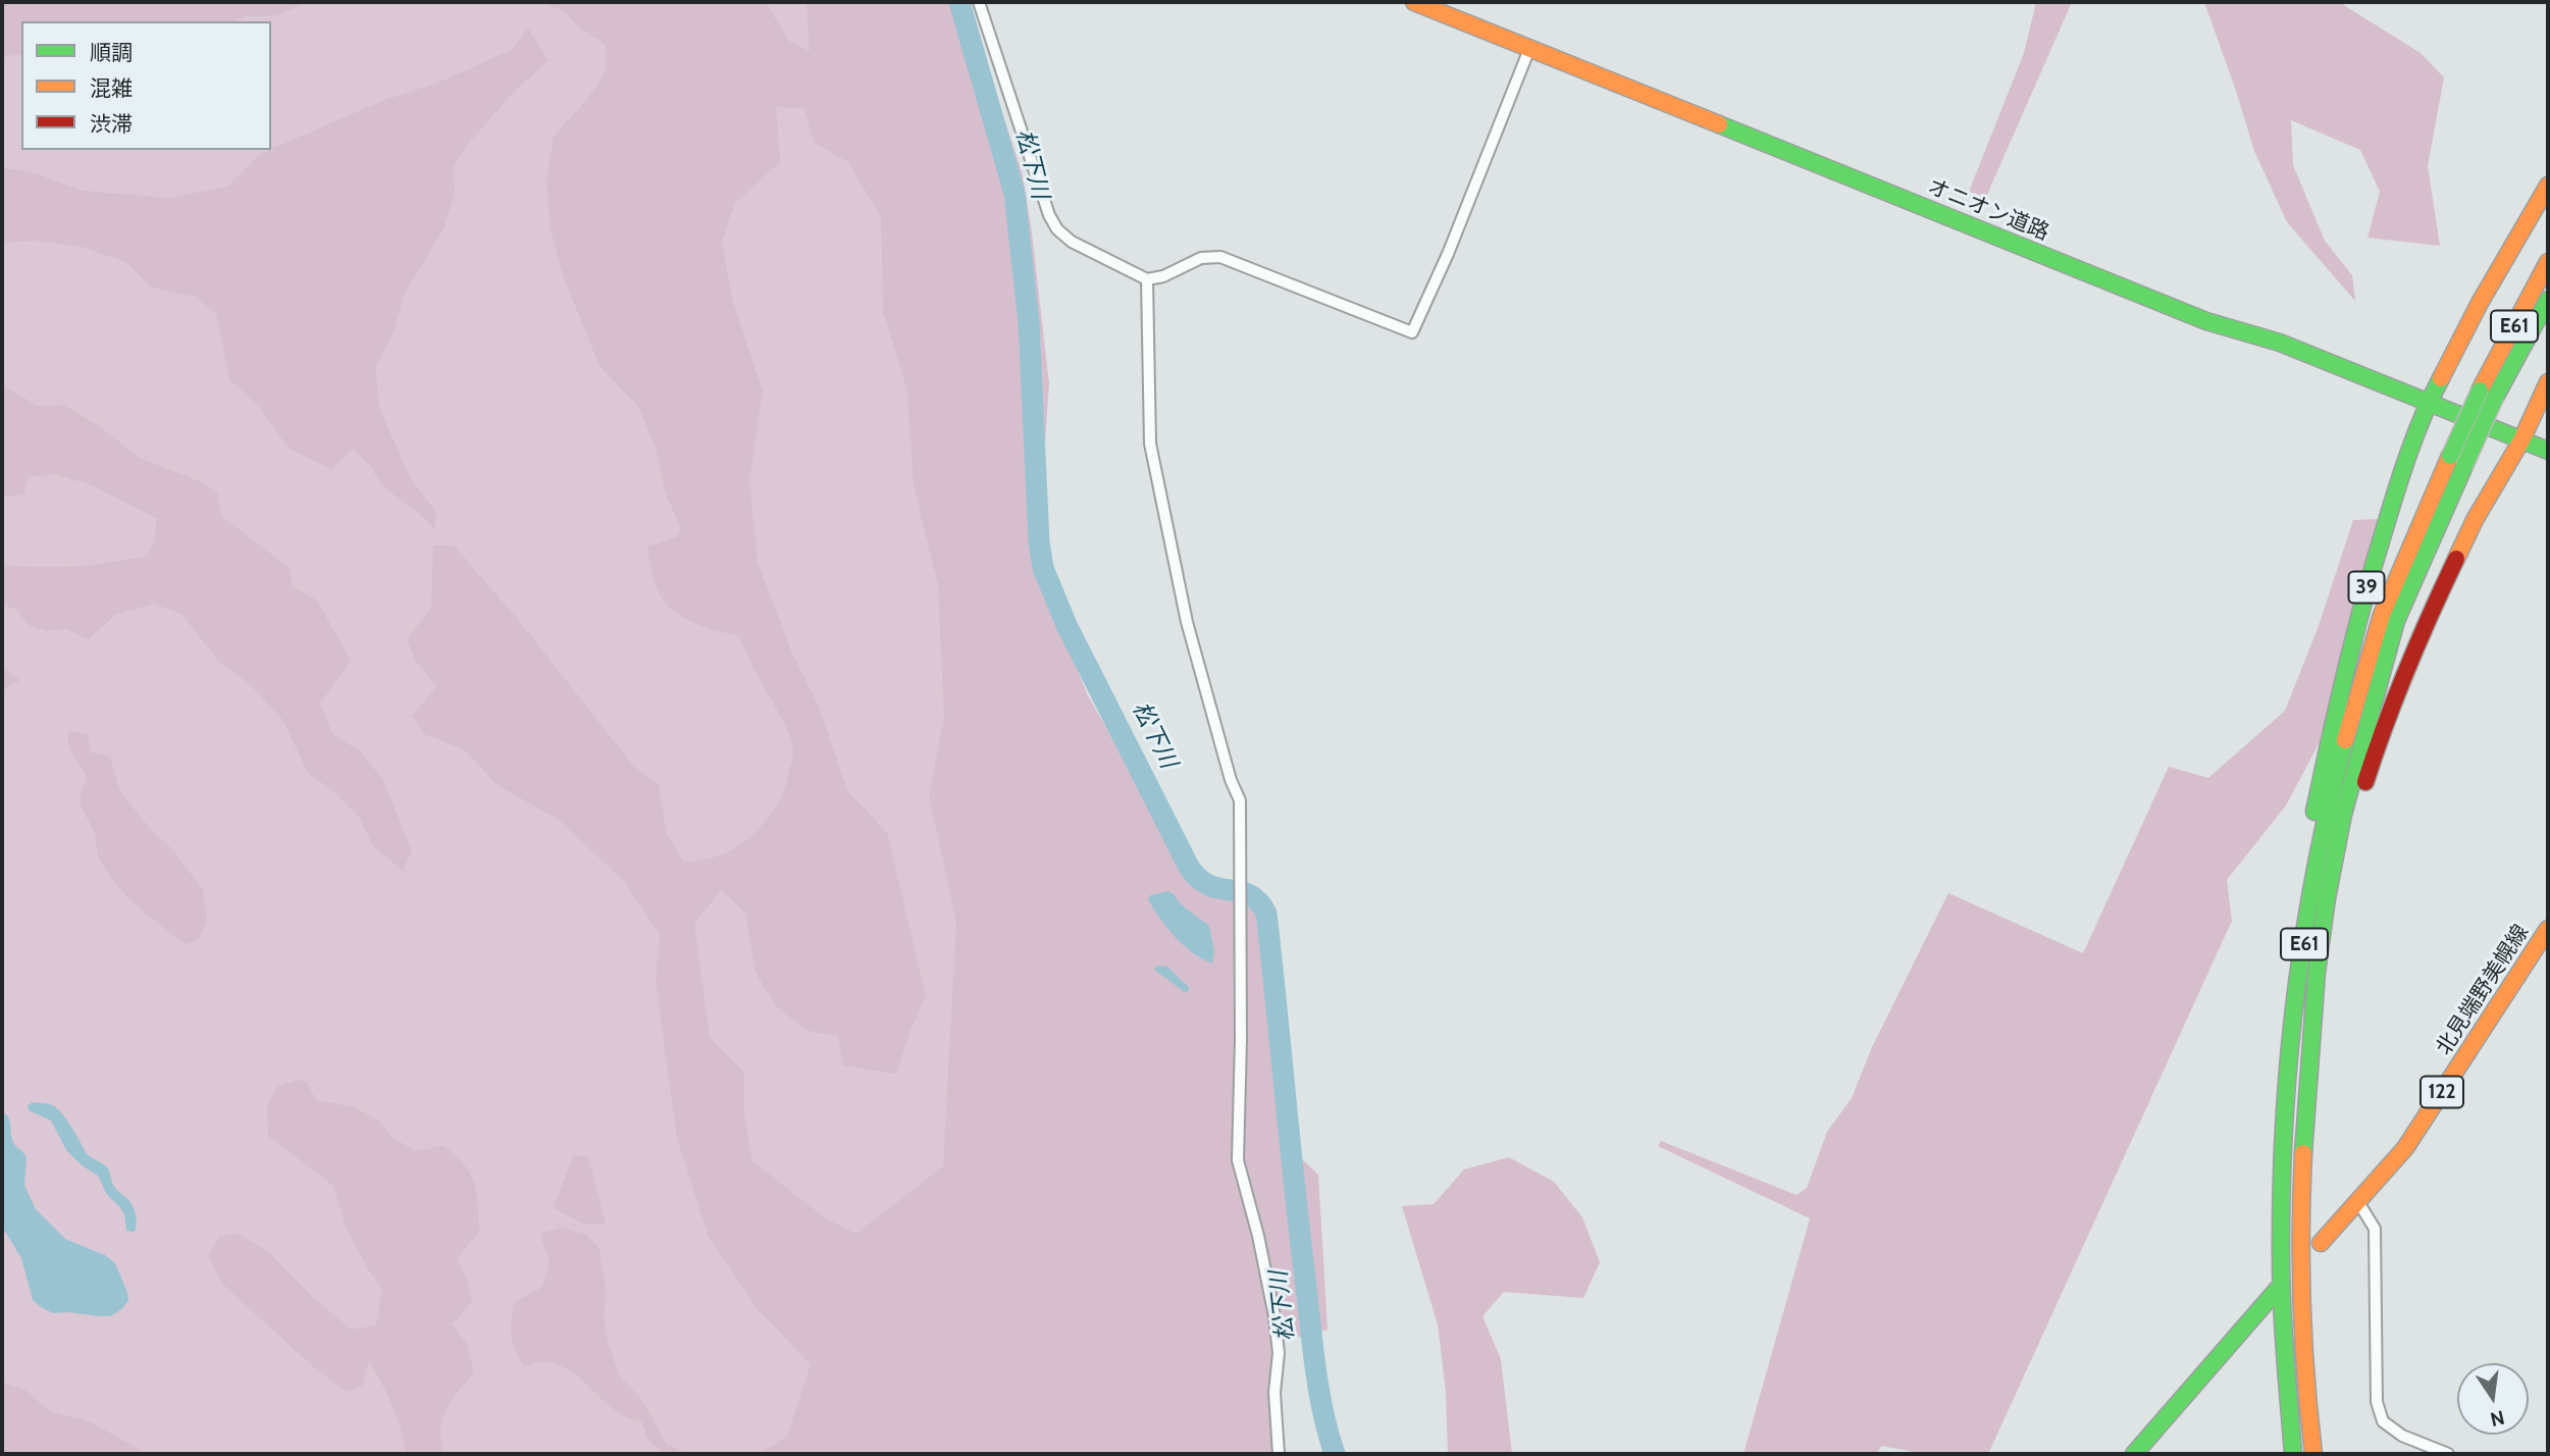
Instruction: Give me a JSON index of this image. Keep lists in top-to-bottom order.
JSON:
{
  "streets": {
    "main road": [
      "オニオン道路",
      "E61",
      "39",
      "北見端野美幌線",
      "122"
    ]
  },
  "crossings": [
    ["オニオン道路", "39"],
    ["E61", "39"]
  ],
  "water": ["松下川"],
  "legend": ["順調", "混雑", "渋滞"],
  "north": "bottom"
}
